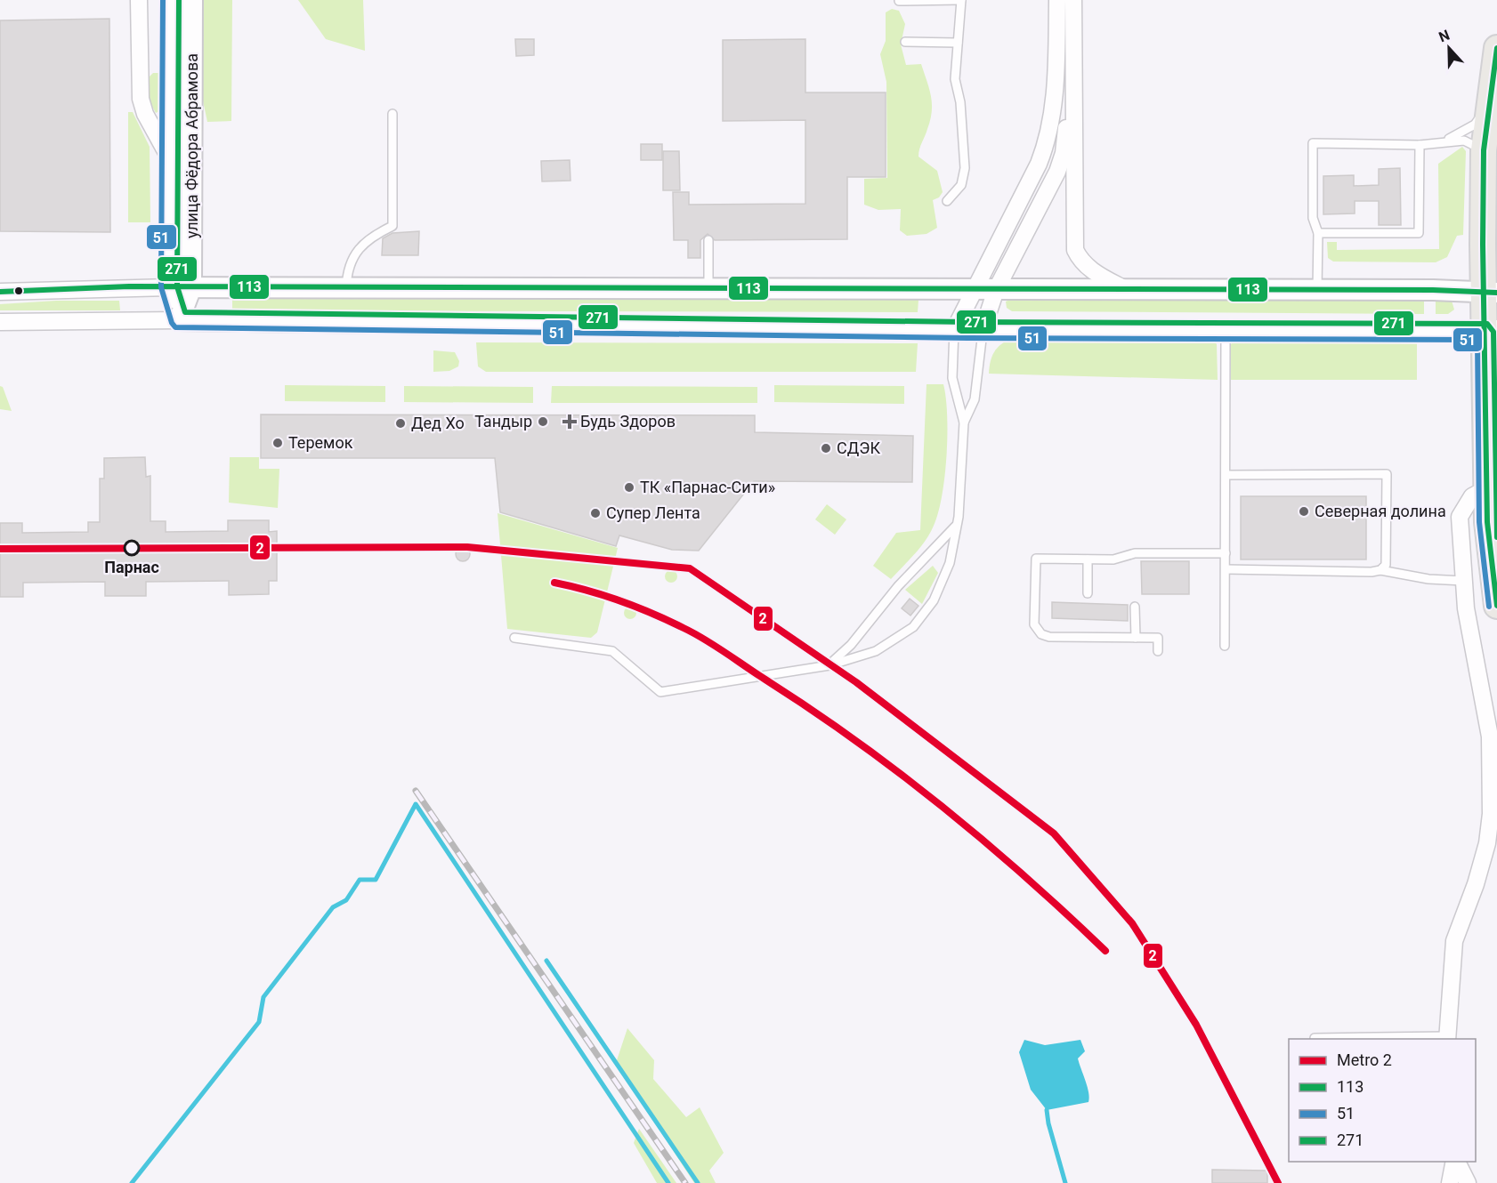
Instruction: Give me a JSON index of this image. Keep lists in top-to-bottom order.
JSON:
{
  "streets": {
    "street": ["улица Фёдора Абрамова"]
  },
  "places": {
    "other": [
      "Тандыр",
      "Дед Хо",
      "Теремок",
      "СДЭК",
      "ТК «Парнас-Сити»",
      "Северная долина",
      "Супер Лента",
      "Парнас"
    ],
    "health": ["Будь Здоров"]
  },
  "lines": [
    "transit line 51",
    "transit line 271",
    "transit line 113",
    "metro line 2"
  ],
  "legend": [
    "Metro 2",
    "113",
    "51",
    "271"
  ],
  "north": "top"
}
